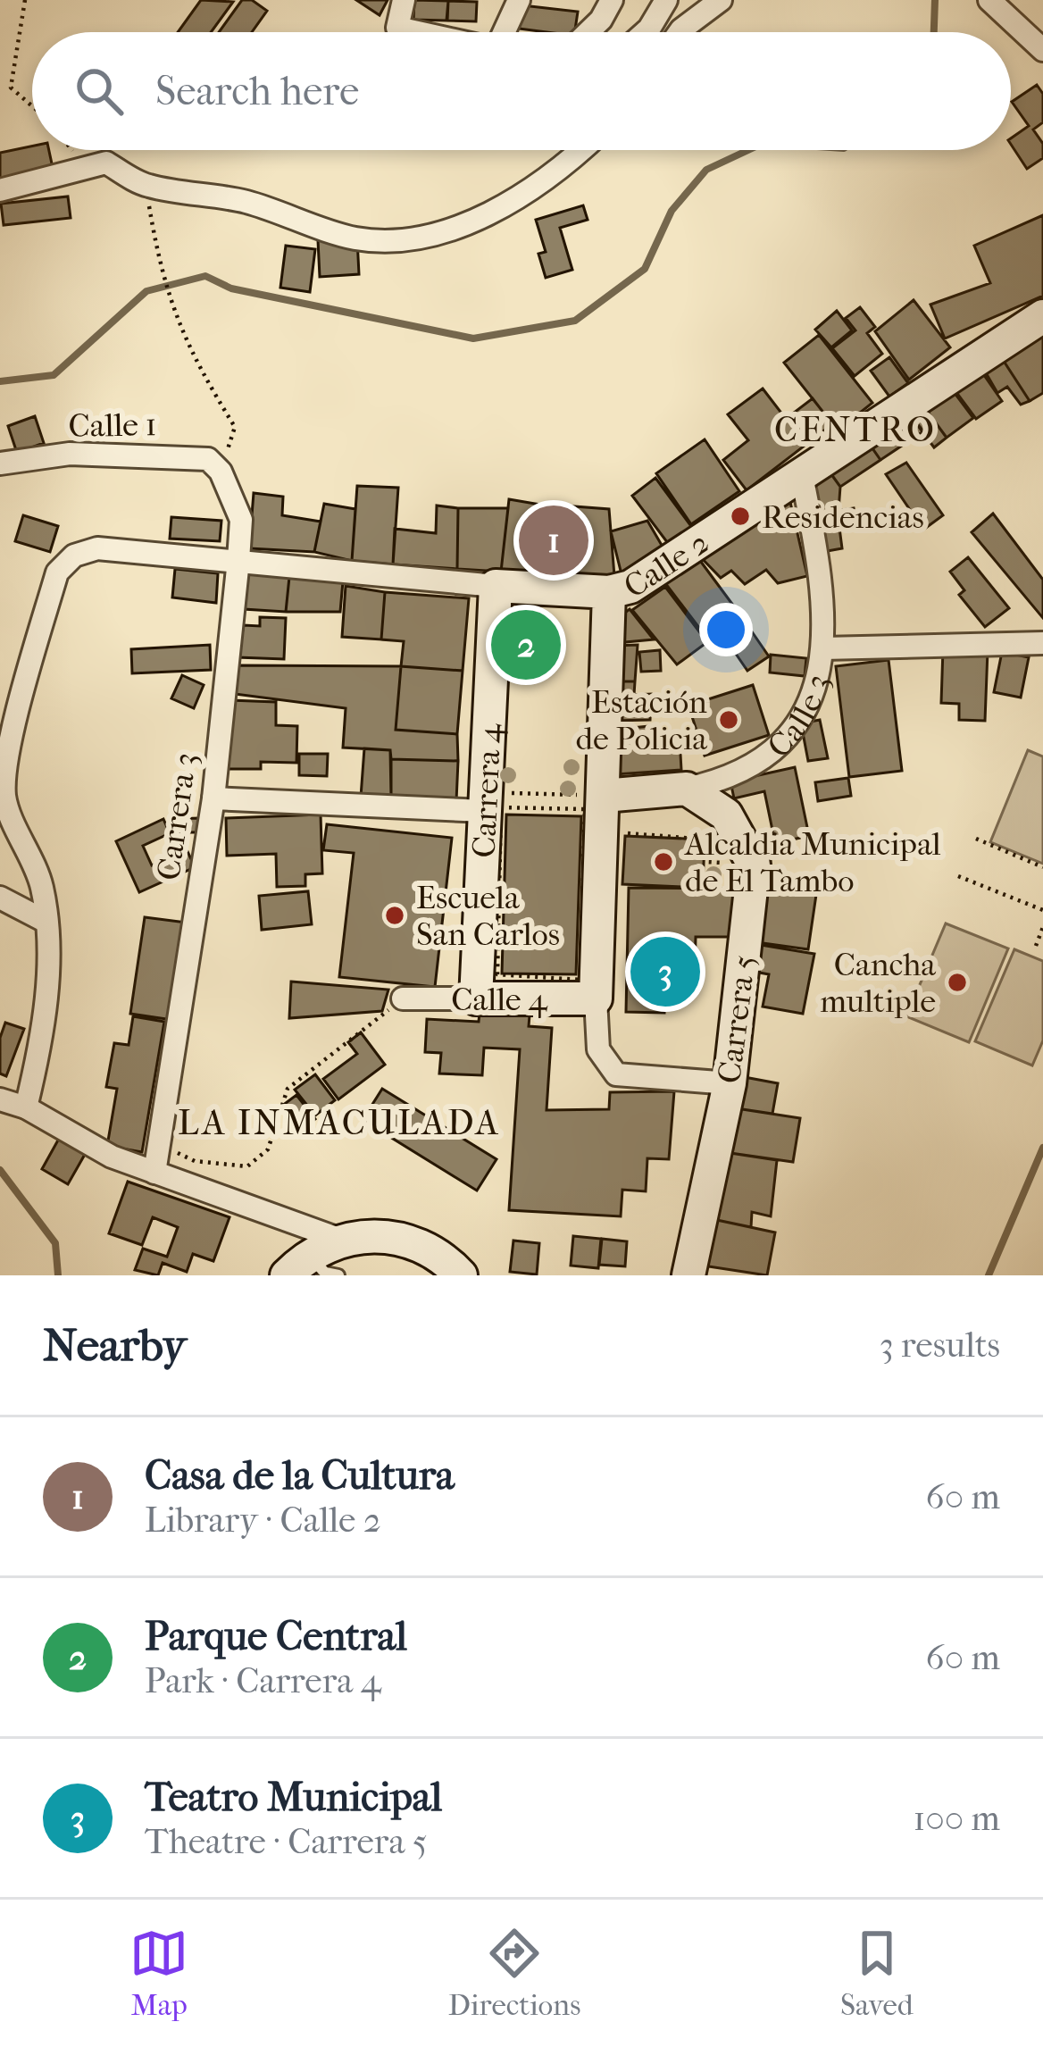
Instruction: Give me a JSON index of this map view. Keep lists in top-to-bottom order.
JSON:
{
  "streets": {
    "main road": [
      "Calle 2",
      "Calle 3",
      "Carrera 4",
      "Calle 4",
      "Carrera 5"
    ],
    "street": ["Calle 1", "Carrera 3"]
  },
  "crossings": [
    ["Calle 1", "Carrera 3"],
    ["Calle 2", "Carrera 4"],
    ["Calle 2", "Carrera 3"],
    ["Calle 3", "Carrera 5"],
    ["Carrera 4", "Calle 4"]
  ],
  "districts": ["CENTRO", "LA INMACULADA"],
  "places": [
    "Residencias",
    "Estación de Policia",
    "Alcaldia Municipal de El Tambo",
    "Escuela San Carlos",
    "Cancha multiple"
  ],
  "page": {
    "search": "Search here",
    "pins": ["1", "2", "3"],
    "heading": ["Nearby", "3 results"],
    "list": [
      {
        "mark": "1",
        "name": "Casa de la Cultura",
        "note": "Library · Calle 2",
        "value": "60 m"
      },
      {
        "mark": "2",
        "name": "Parque Central",
        "note": "Park · Carrera 4",
        "value": "60 m"
      },
      {
        "mark": "3",
        "name": "Teatro Municipal",
        "note": "Theatre · Carrera 5",
        "value": "100 m"
      }
    ],
    "nav": ["Map", "Directions", "Saved"]
  }
}
